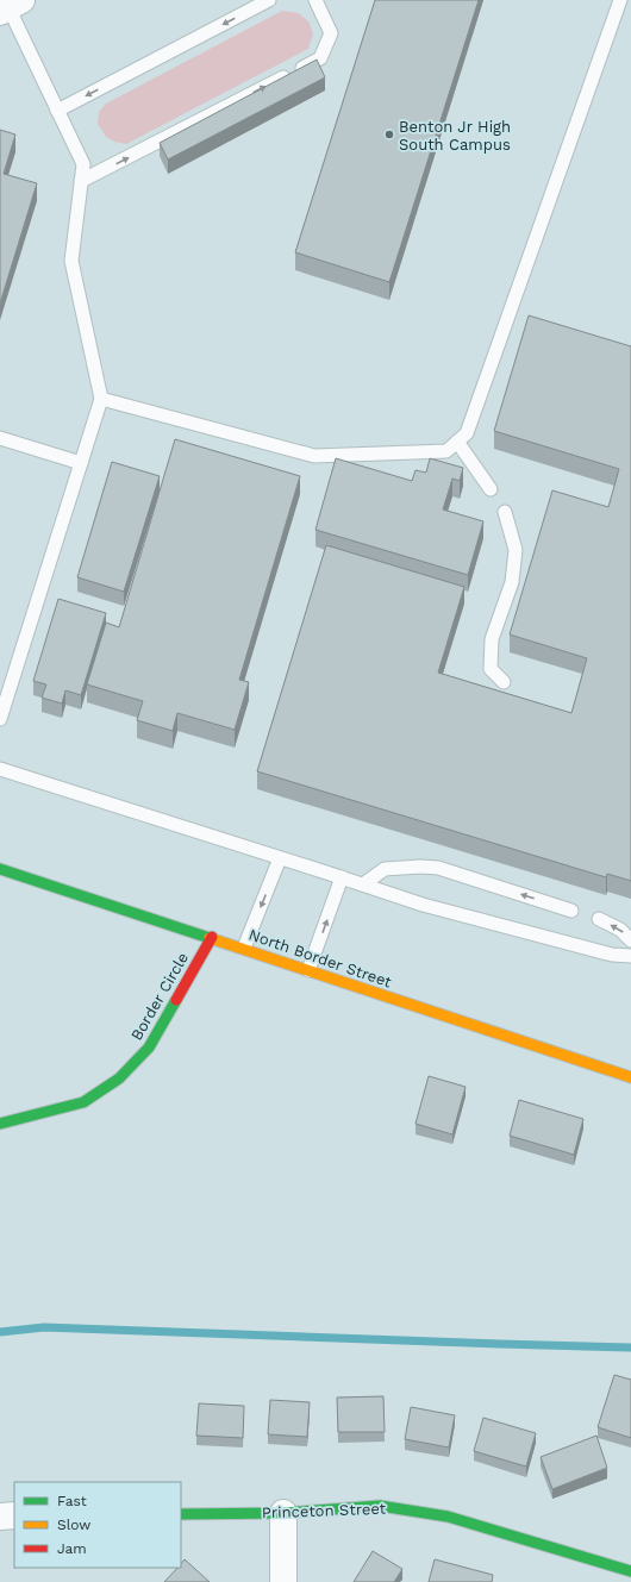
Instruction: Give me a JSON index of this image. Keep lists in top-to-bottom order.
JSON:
{
  "streets": {
    "street": ["North Border Street", "Border Circle", "Princeton Street"]
  },
  "crossings": [
    ["North Border Street", "Border Circle"]
  ],
  "places": ["Benton Jr High South Campus"],
  "legend": ["Fast", "Slow", "Jam"]
}
